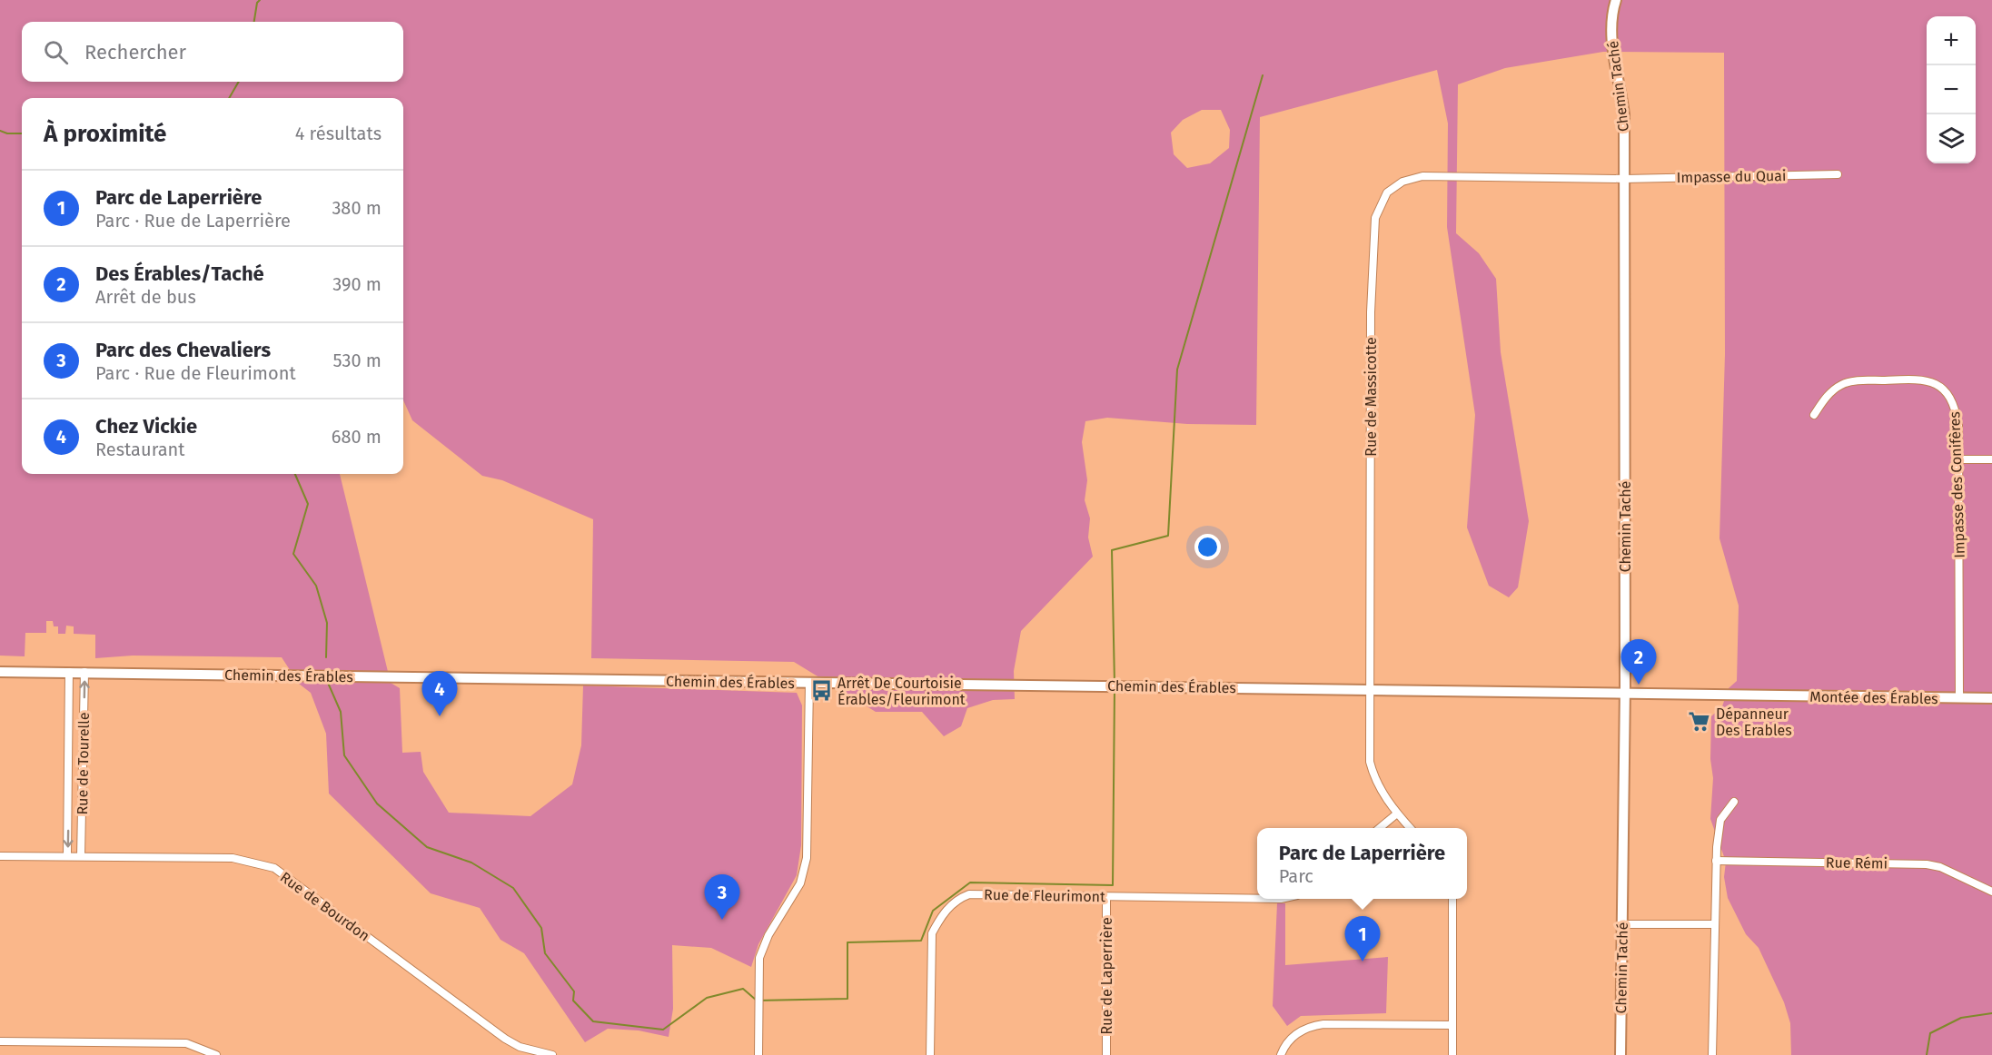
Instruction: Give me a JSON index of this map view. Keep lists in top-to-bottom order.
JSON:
{
  "streets": {
    "street": [
      "Chemin Taché",
      "Impasse du Quai",
      "Rue de Massicotte",
      "Impasse des Conifères",
      "Chemin des Érables",
      "Montée des Érables",
      "Rue de Tourelle",
      "Rue Rémi",
      "Rue de Fleurimont",
      "Rue de Bourdon",
      "Rue de Laperrière"
    ]
  },
  "crossings": [
    ["Chemin Taché", "Impasse du Quai"],
    ["Chemin Taché", "Rue de Massicotte"],
    ["Chemin Taché", "Chemin des Érables"],
    ["Chemin Taché", "Montée des Érables"],
    ["Impasse du Quai", "Rue de Massicotte"],
    ["Rue de Massicotte", "Chemin des Érables"],
    ["Impasse des Conifères", "Montée des Érables"],
    ["Chemin des Érables", "Montée des Érables"],
    ["Chemin des Érables", "Rue de Tourelle"],
    ["Rue de Tourelle", "Rue de Bourdon"],
    ["Rue de Fleurimont", "Rue de Laperrière"]
  ],
  "places": {
    "bus stop": ["Arrêt De Courtoisie Érables/Fleurimont"],
    "supermarket": ["Dépanneur Des Erables"]
  },
  "page": {
    "map_buttons": ["+", "−"],
    "search": "Rechercher",
    "heading": ["À proximité", "4 résultats"],
    "list": [
      {
        "mark": "1",
        "name": "Parc de Laperrière",
        "note": "Parc · Rue de Laperrière",
        "value": "380 m"
      },
      {
        "mark": "2",
        "name": "Des Érables/Taché",
        "note": "Arrêt de bus",
        "value": "390 m"
      },
      {
        "mark": "3",
        "name": "Parc des Chevaliers",
        "note": "Parc · Rue de Fleurimont",
        "value": "530 m"
      },
      {
        "mark": "4",
        "name": "Chez Vickie",
        "note": "Restaurant",
        "value": "680 m"
      }
    ],
    "pins": [
      "2",
      "4",
      "3",
      "1"
    ],
    "popup": ["Parc de Laperrière", "Parc"]
  }
}
